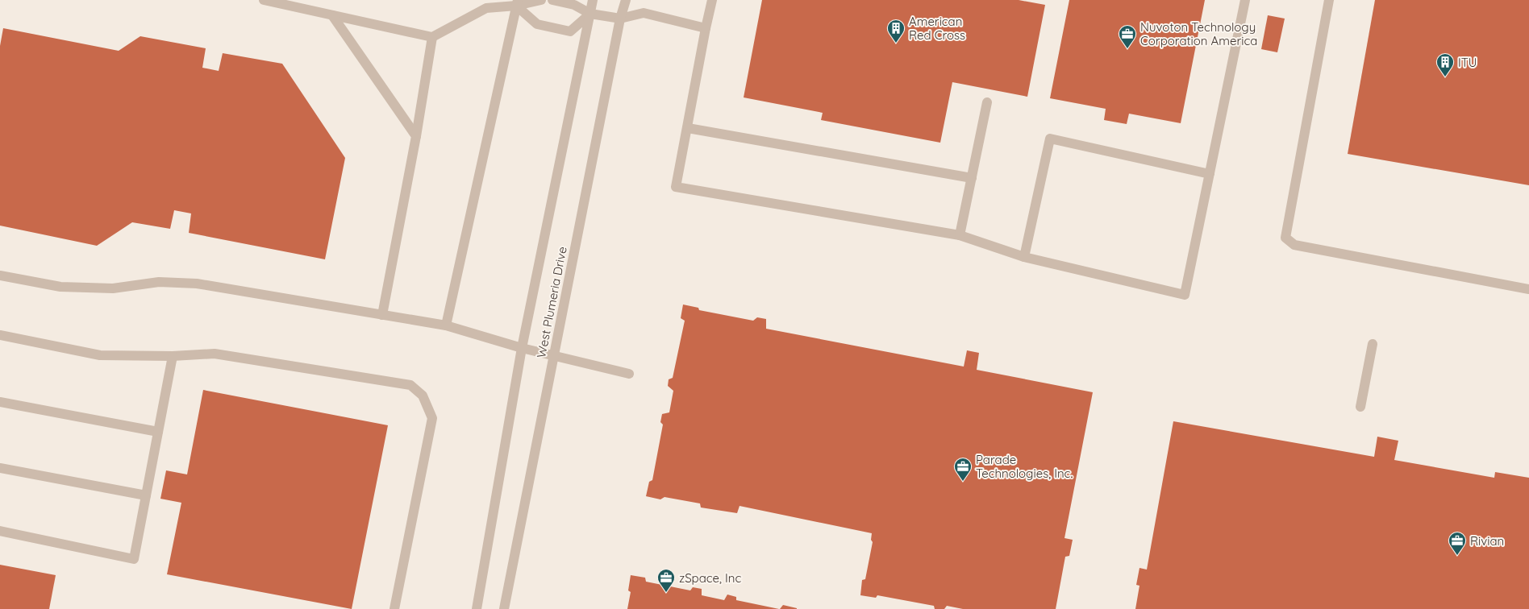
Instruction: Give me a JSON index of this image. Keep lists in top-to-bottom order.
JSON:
{
  "streets": {
    "street": ["West Plumeria Drive"]
  },
  "places": {
    "building": ["American Red Cross", "ITU"],
    "office": [
      "Nuvoton Technology Corporation America",
      "Parade Technologies, Inc.",
      "Rivian",
      "zSpace, Inc"
    ]
  }
}
